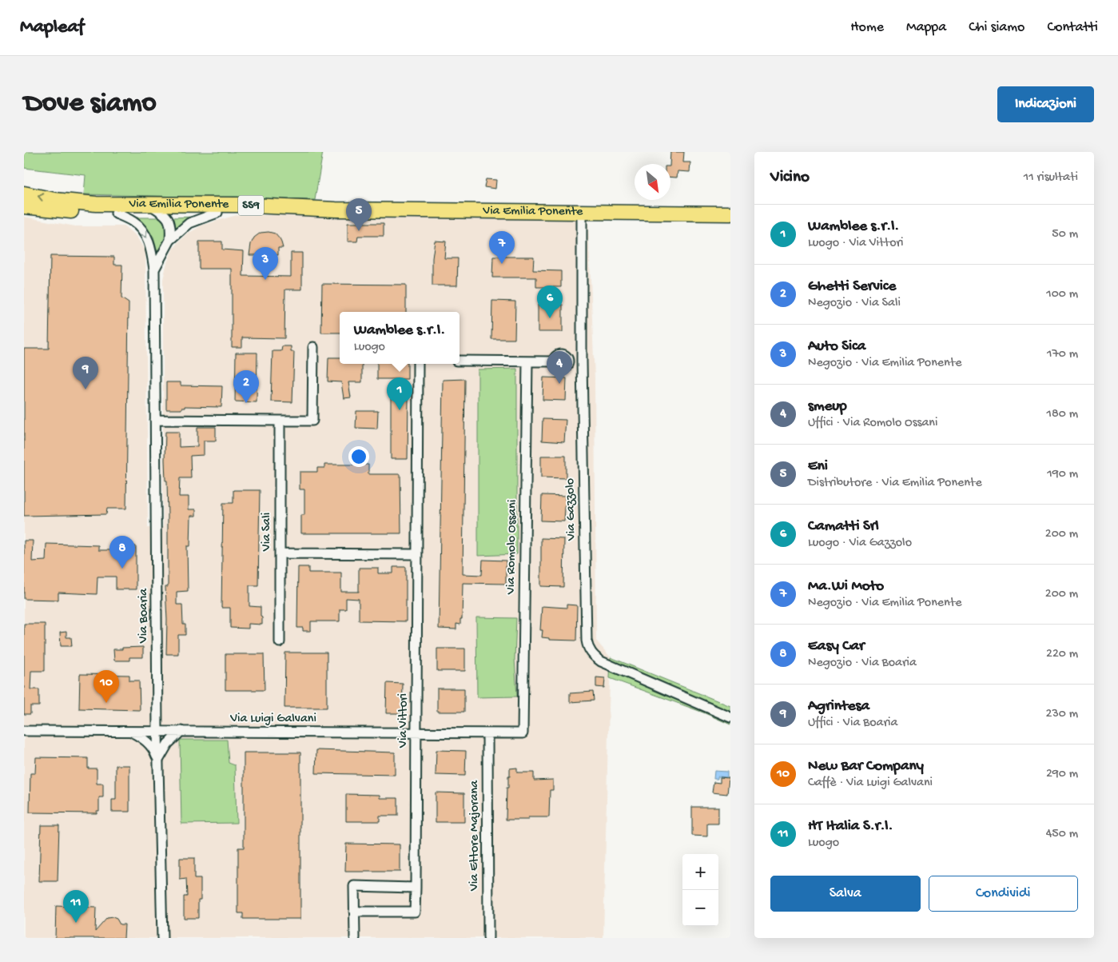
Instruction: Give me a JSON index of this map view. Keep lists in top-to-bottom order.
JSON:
{
  "streets": {
    "main road": ["Via Emilia Ponente", "SS9"],
    "street": [
      "Via Gazzolo",
      "Via Sali",
      "Via Romolo Ossani",
      "Via Boaria",
      "Via Luigi Galvani",
      "Via Vittori",
      "Via Ettore Majorana"
    ]
  },
  "crossings": [
    ["Via Emilia Ponente", "Via Gazzolo"],
    ["Via Emilia Ponente", "Via Boaria"],
    ["Via Romolo Ossani", "Via Luigi Galvani"],
    ["Via Boaria", "Via Luigi Galvani"],
    ["Via Luigi Galvani", "Via Vittori"],
    ["Via Luigi Galvani", "Via Ettore Majorana"]
  ],
  "north": "bottom right",
  "page": {
    "header": "Mapleaf",
    "nav": [
      "Home",
      "Mappa",
      "Chi siamo",
      "Contatti"
    ],
    "buttons": [
      "Indicazioni",
      ["Salva", "Condividi"]
    ],
    "title": "Dove siamo",
    "heading": ["Vicino", "11 risultati"],
    "pins": [
      "5",
      "7",
      "3",
      "6",
      "4",
      "9",
      "2",
      "1",
      "8",
      "10",
      "11"
    ],
    "list": [
      {
        "mark": "1",
        "name": "Wamblee s.r.l.",
        "note": "Luogo · Via Vittori",
        "value": "50 m"
      },
      {
        "mark": "2",
        "name": "Ghetti Service",
        "note": "Negozio · Via Sali",
        "value": "100 m"
      },
      {
        "mark": "3",
        "name": "Auto Sica",
        "note": "Negozio · Via Emilia Ponente",
        "value": "170 m"
      },
      {
        "mark": "4",
        "name": "smeup",
        "note": "Uffici · Via Romolo Ossani",
        "value": "180 m"
      },
      {
        "mark": "5",
        "name": "Eni",
        "note": "Distributore · Via Emilia Ponente",
        "value": "190 m"
      },
      {
        "mark": "6",
        "name": "Camatti Srl",
        "note": "Luogo · Via Gazzolo",
        "value": "200 m"
      },
      {
        "mark": "7",
        "name": "Ma.Wi Moto",
        "note": "Negozio · Via Emilia Ponente",
        "value": "200 m"
      },
      {
        "mark": "8",
        "name": "Easy Car",
        "note": "Negozio · Via Boaria",
        "value": "220 m"
      },
      {
        "mark": "9",
        "name": "Agrintesa",
        "note": "Uffici · Via Boaria",
        "value": "230 m"
      },
      {
        "mark": "10",
        "name": "New Bar Company",
        "note": "Caffè · Via Luigi Galvani",
        "value": "290 m"
      },
      {
        "mark": "11",
        "name": "HT Italia S.r.l.",
        "note": "Luogo",
        "value": "450 m"
      }
    ],
    "popup": ["Wamblee s.r.l.", "Luogo"],
    "map_buttons": ["+", "−"]
  }
}
